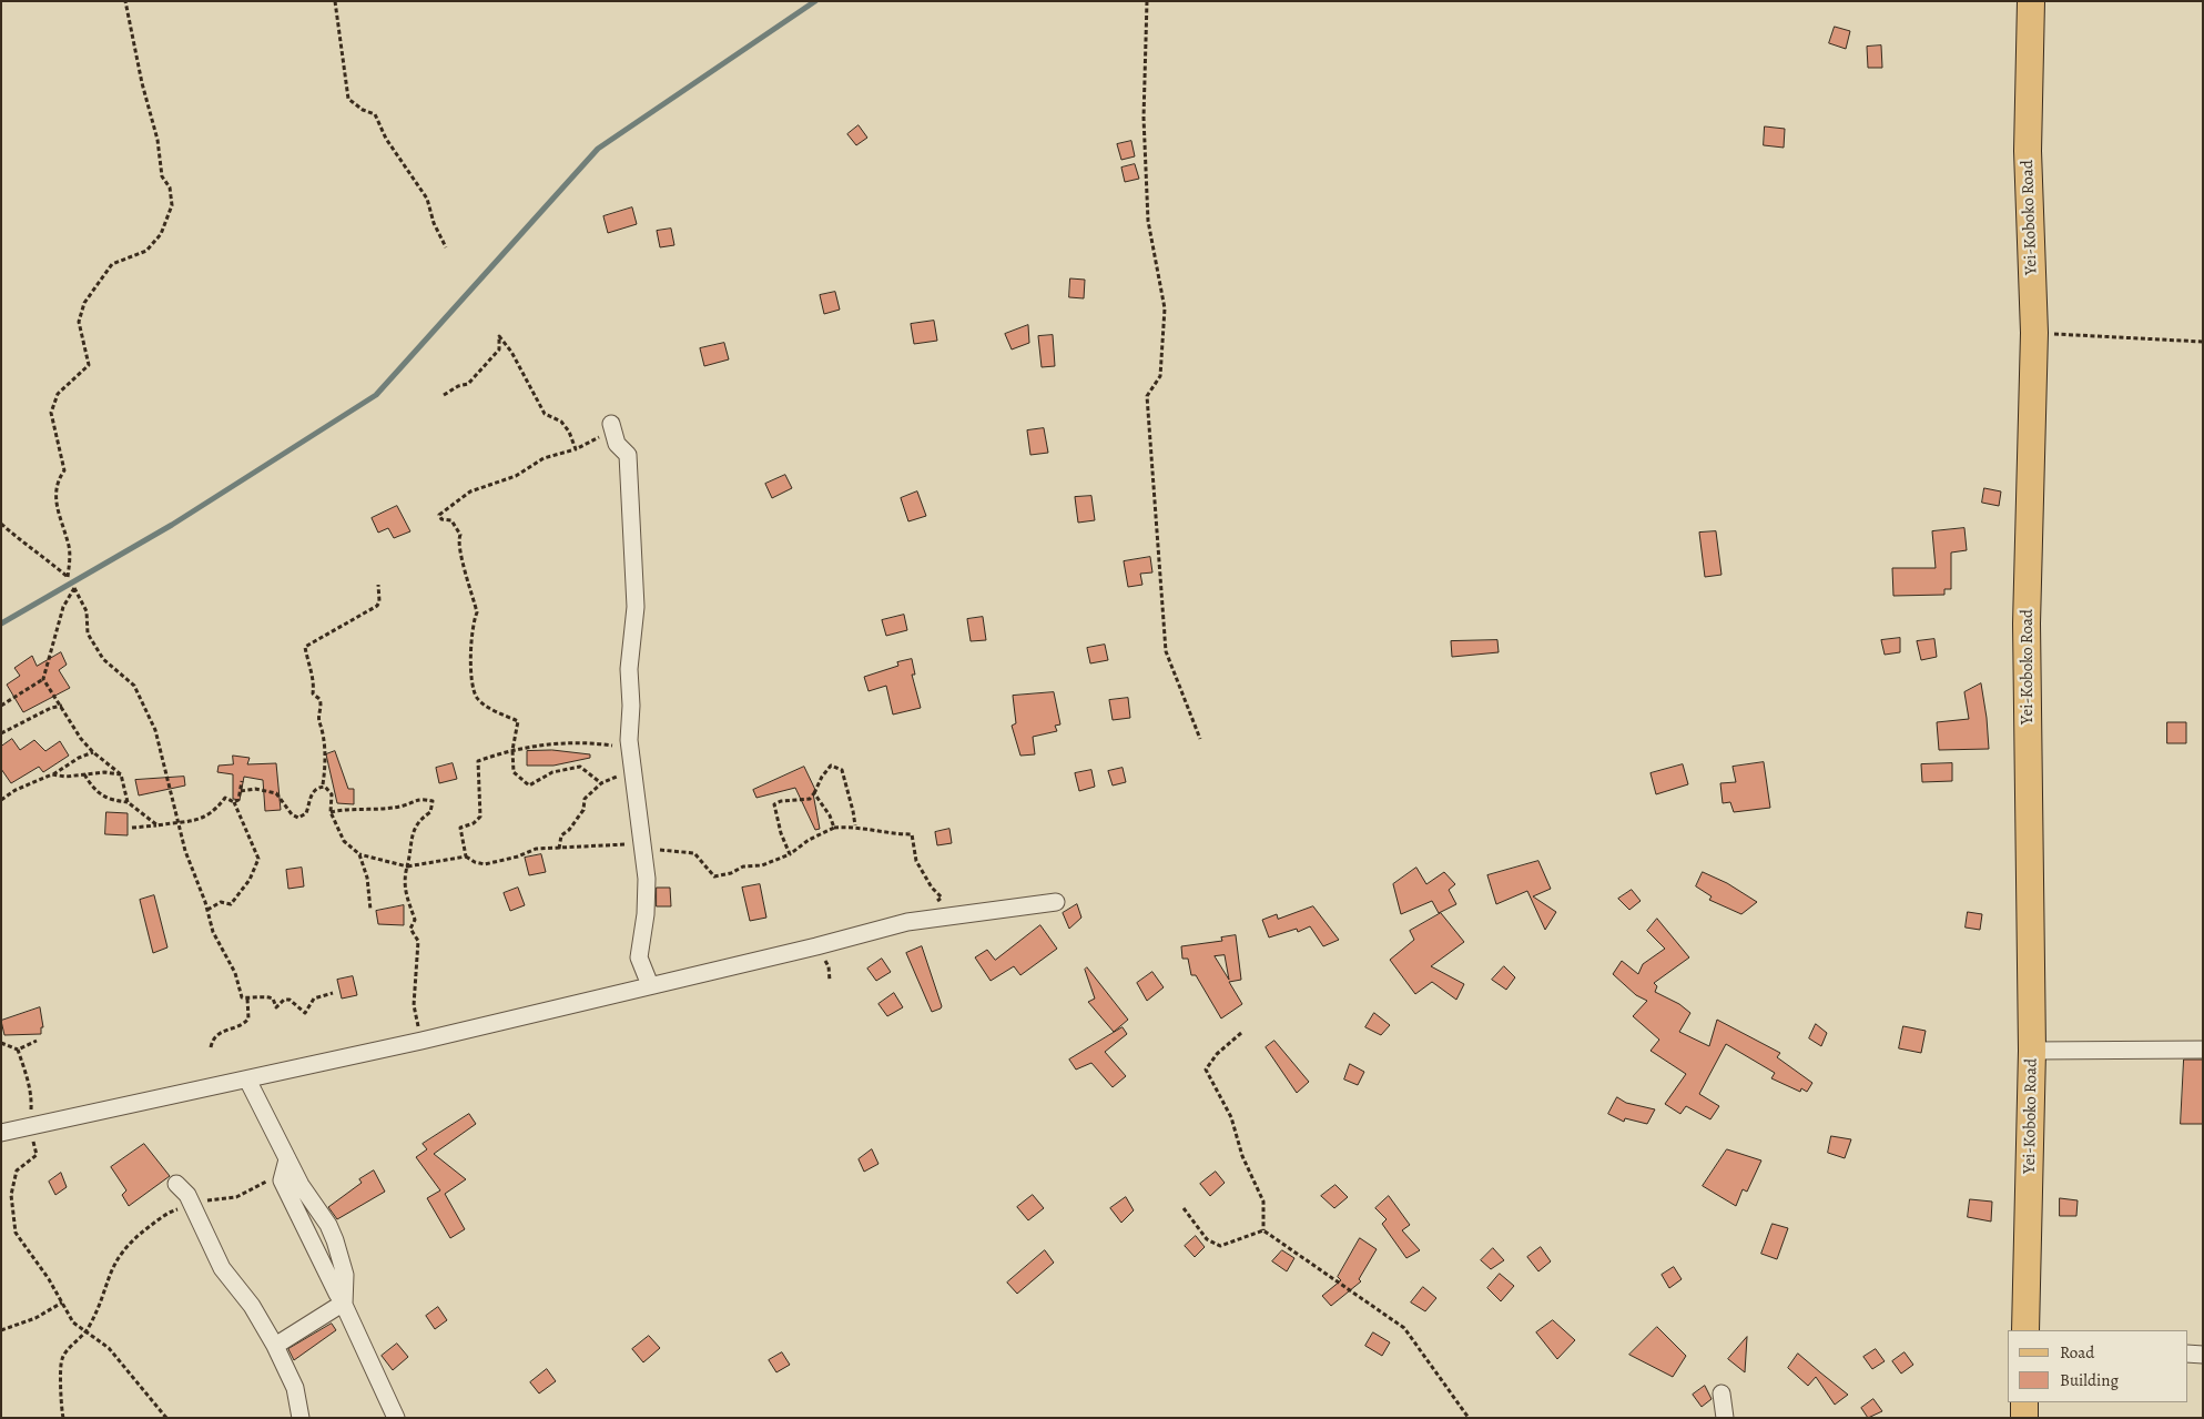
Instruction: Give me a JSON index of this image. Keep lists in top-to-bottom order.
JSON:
{
  "streets": {
    "main road": ["Yei-Koboko Road"]
  },
  "legend": ["Road", "Building"]
}
